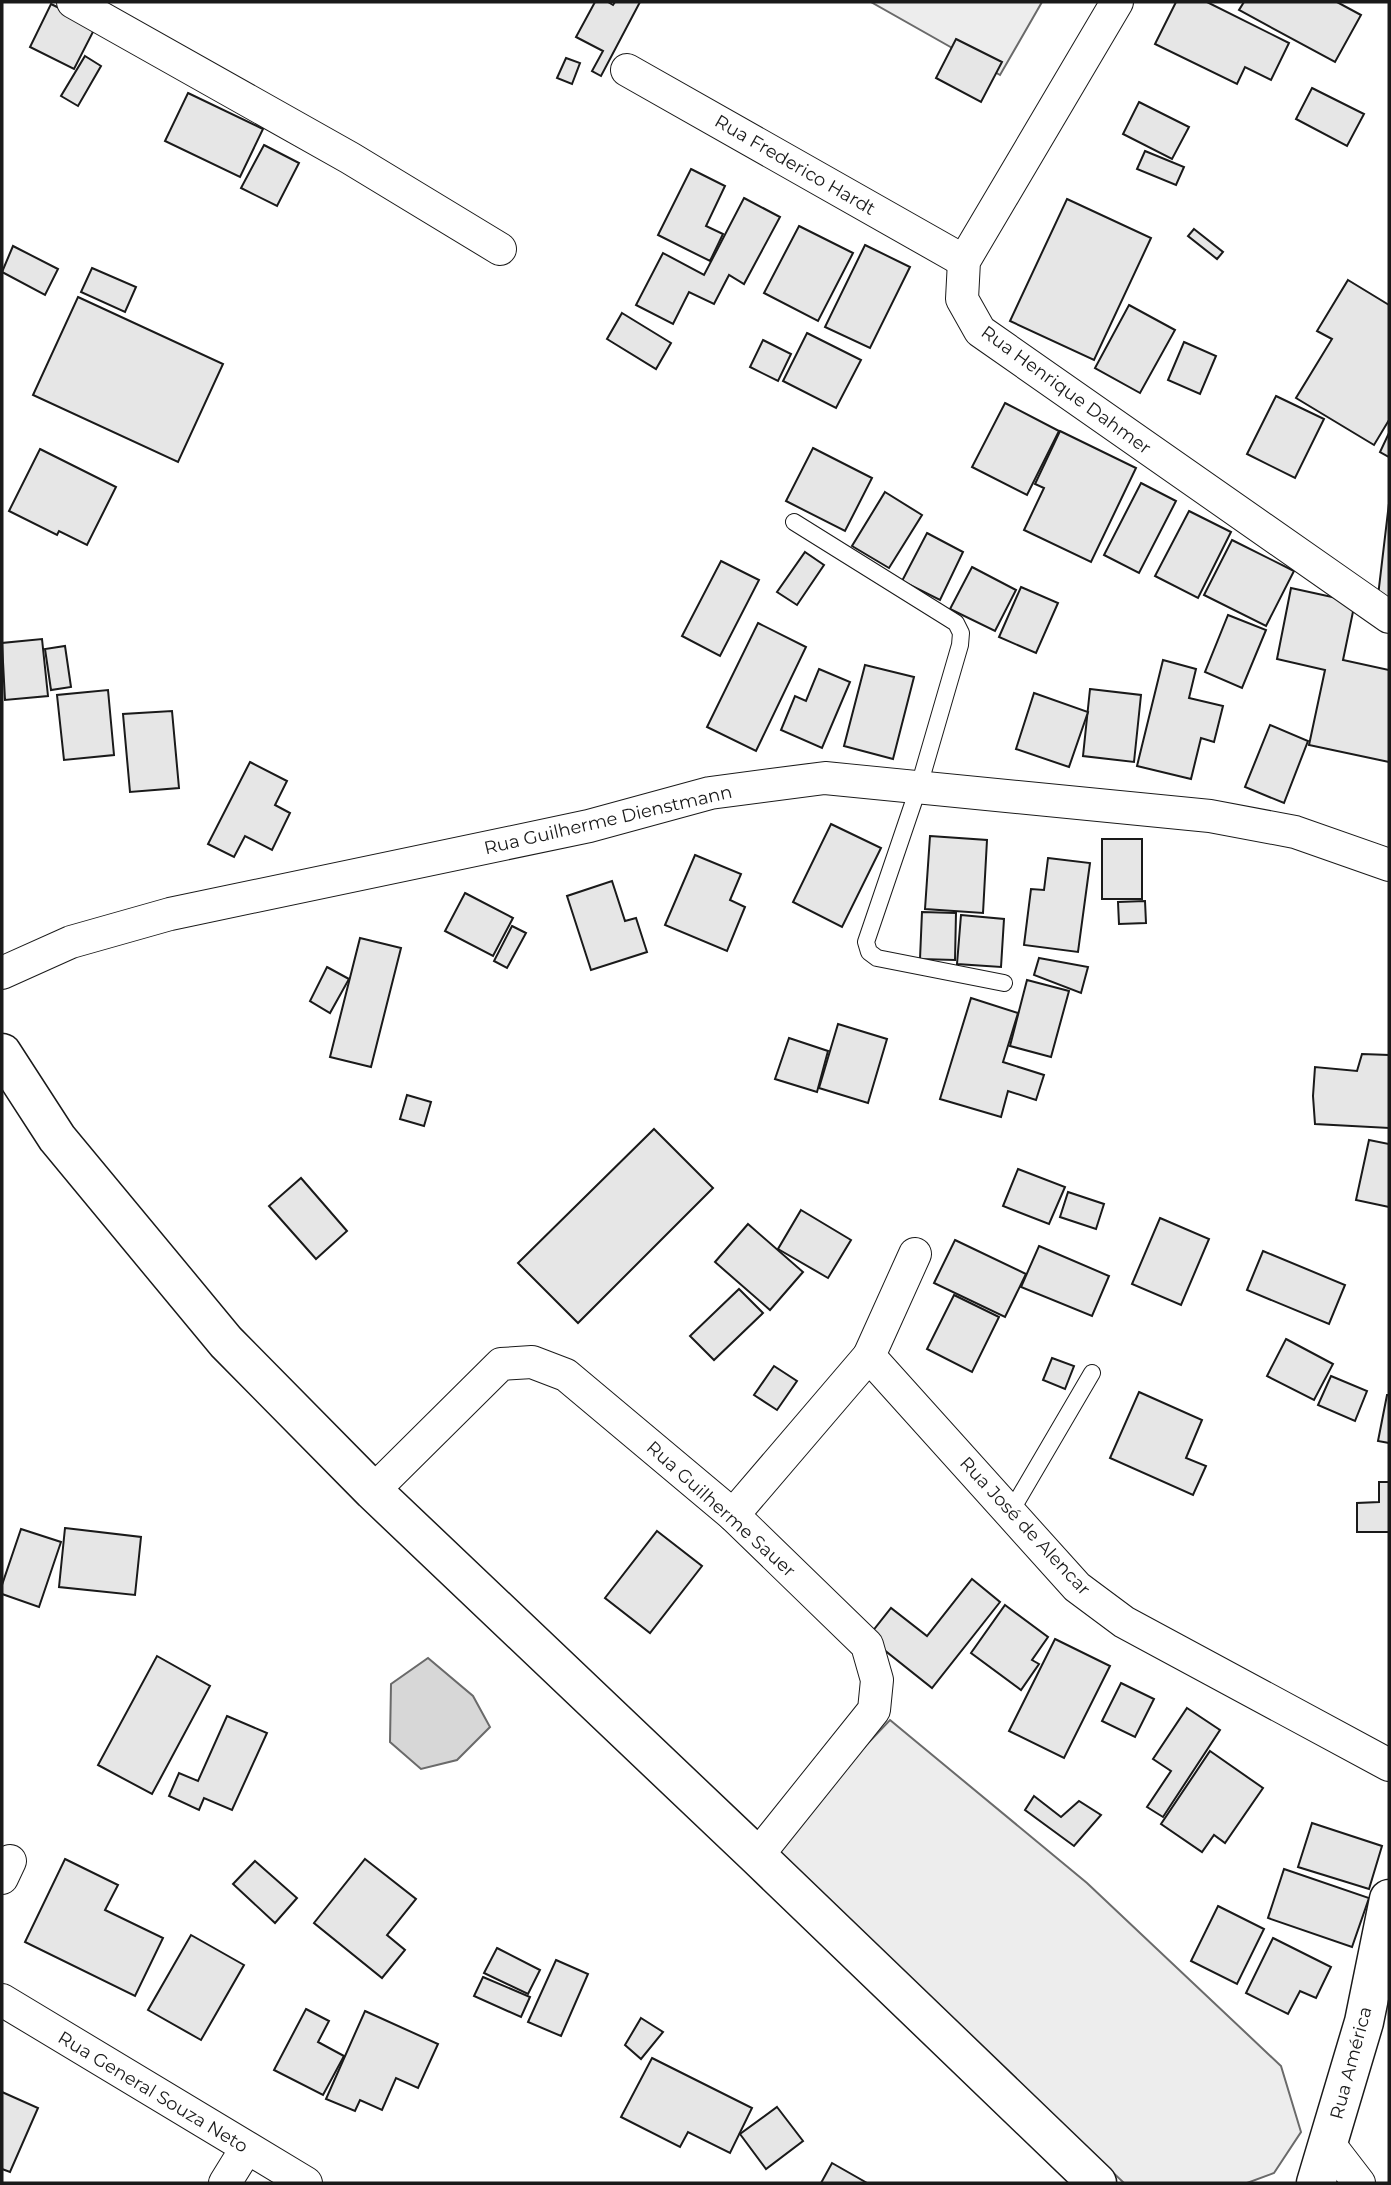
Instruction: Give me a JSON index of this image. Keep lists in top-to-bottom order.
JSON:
{
  "streets": {
    "main road": ["Rua América"],
    "street": [
      "Rua Frederico Hardt",
      "Rua Henrique Dahmer",
      "Rua Guilherme Dienstmann",
      "Rua Guilherme Sauer",
      "Rua José de Alencar",
      "Rua General Souza Neto"
    ]
  },
  "crossings": [
    ["Rua Frederico Hardt", "Rua Henrique Dahmer"]
  ]
}
